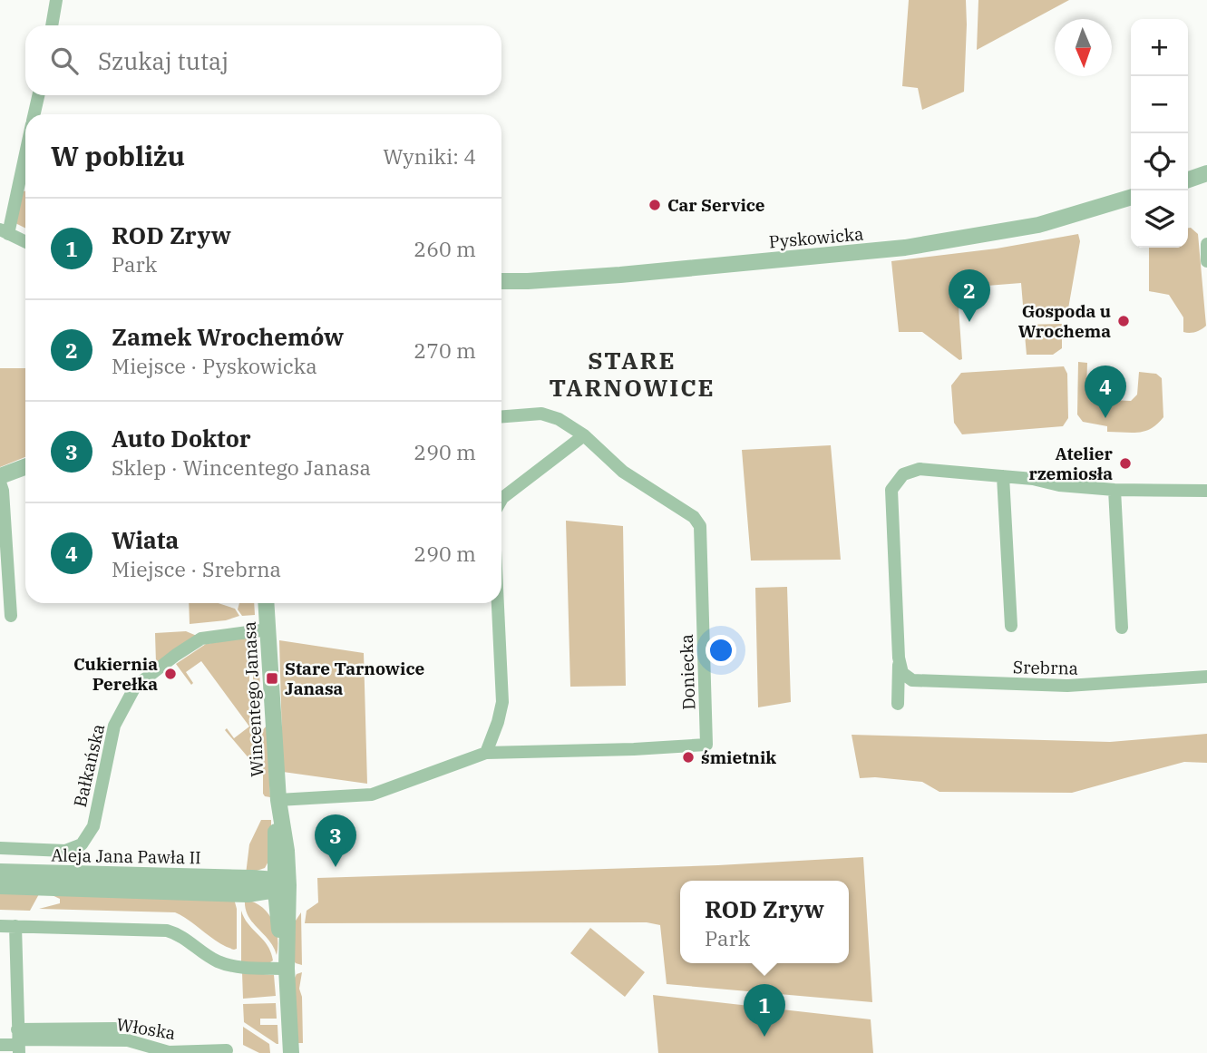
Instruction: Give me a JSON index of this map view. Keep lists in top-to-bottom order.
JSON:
{
  "streets": {
    "street": [
      "Pyskowicka",
      "Srebrna",
      "Doniecka",
      "Wincentego Janasa",
      "Bałkańska",
      "Aleja Jana Pawła II",
      "Włoska"
    ]
  },
  "crossings": [
    ["Doniecka", "Wincentego Janasa"],
    ["Wincentego Janasa", "Bałkańska"],
    ["Wincentego Janasa", "Aleja Jana Pawła II"]
  ],
  "districts": ["STARE TARNOWICE"],
  "places": {
    "other": [
      "Car Service",
      "Gospoda u Wrochema",
      "Atelier rzemiosła",
      "Cukiernia Perełka",
      "śmietnik"
    ],
    "transit": ["Stare Tarnowice Janasa"]
  },
  "north": "bottom",
  "page": {
    "map_buttons": ["+", "−"],
    "search": "Szukaj tutaj",
    "heading": ["W pobliżu", "Wyniki: 4"],
    "list": [
      {
        "mark": "1",
        "name": "ROD Zryw",
        "note": "Park",
        "value": "260 m"
      },
      {
        "mark": "2",
        "name": "Zamek Wrochemów",
        "note": "Miejsce · Pyskowicka",
        "value": "270 m"
      },
      {
        "mark": "3",
        "name": "Auto Doktor",
        "note": "Sklep · Wincentego Janasa",
        "value": "290 m"
      },
      {
        "mark": "4",
        "name": "Wiata",
        "note": "Miejsce · Srebrna",
        "value": "290 m"
      }
    ],
    "pins": [
      "2",
      "4",
      "3",
      "1"
    ],
    "popup": ["ROD Zryw", "Park"]
  }
}
